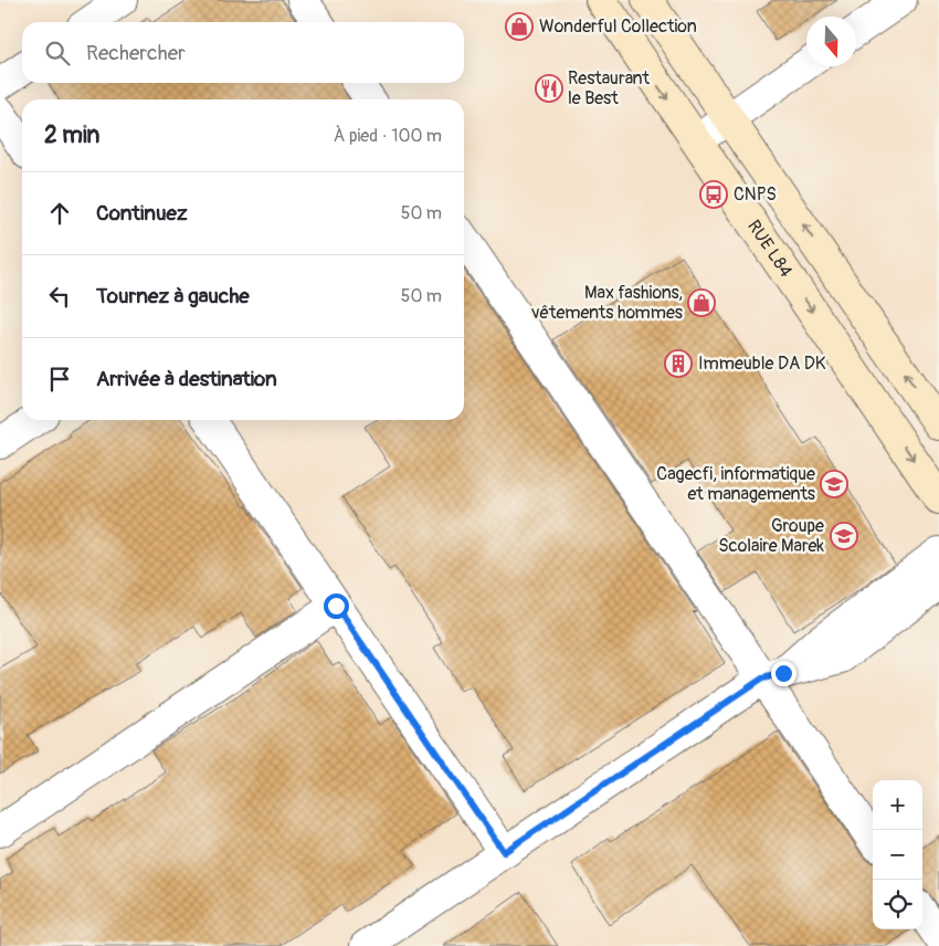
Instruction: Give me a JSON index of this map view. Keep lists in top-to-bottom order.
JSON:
{
  "streets": {
    "street": ["RUE L84"]
  },
  "places": {
    "shop": ["Wonderful Collection", "Max fashions, vêtements hommes"],
    "restaurant": ["Restaurant le Best"],
    "bus stop": ["CNPS"],
    "building": ["Immeuble DA DK"],
    "school or university": ["Cagecfi, informatique et managements", "Groupe Scolaire Marek"]
  },
  "north": "bottom",
  "page": {
    "search": "Rechercher",
    "heading": ["2 min", "À pied · 100 m"],
    "list": [
      ["Continuez", "50 m"],
      ["Tournez à gauche", "50 m"],
      "Arrivée à destination"
    ],
    "map_buttons": ["+", "−"]
  }
}
